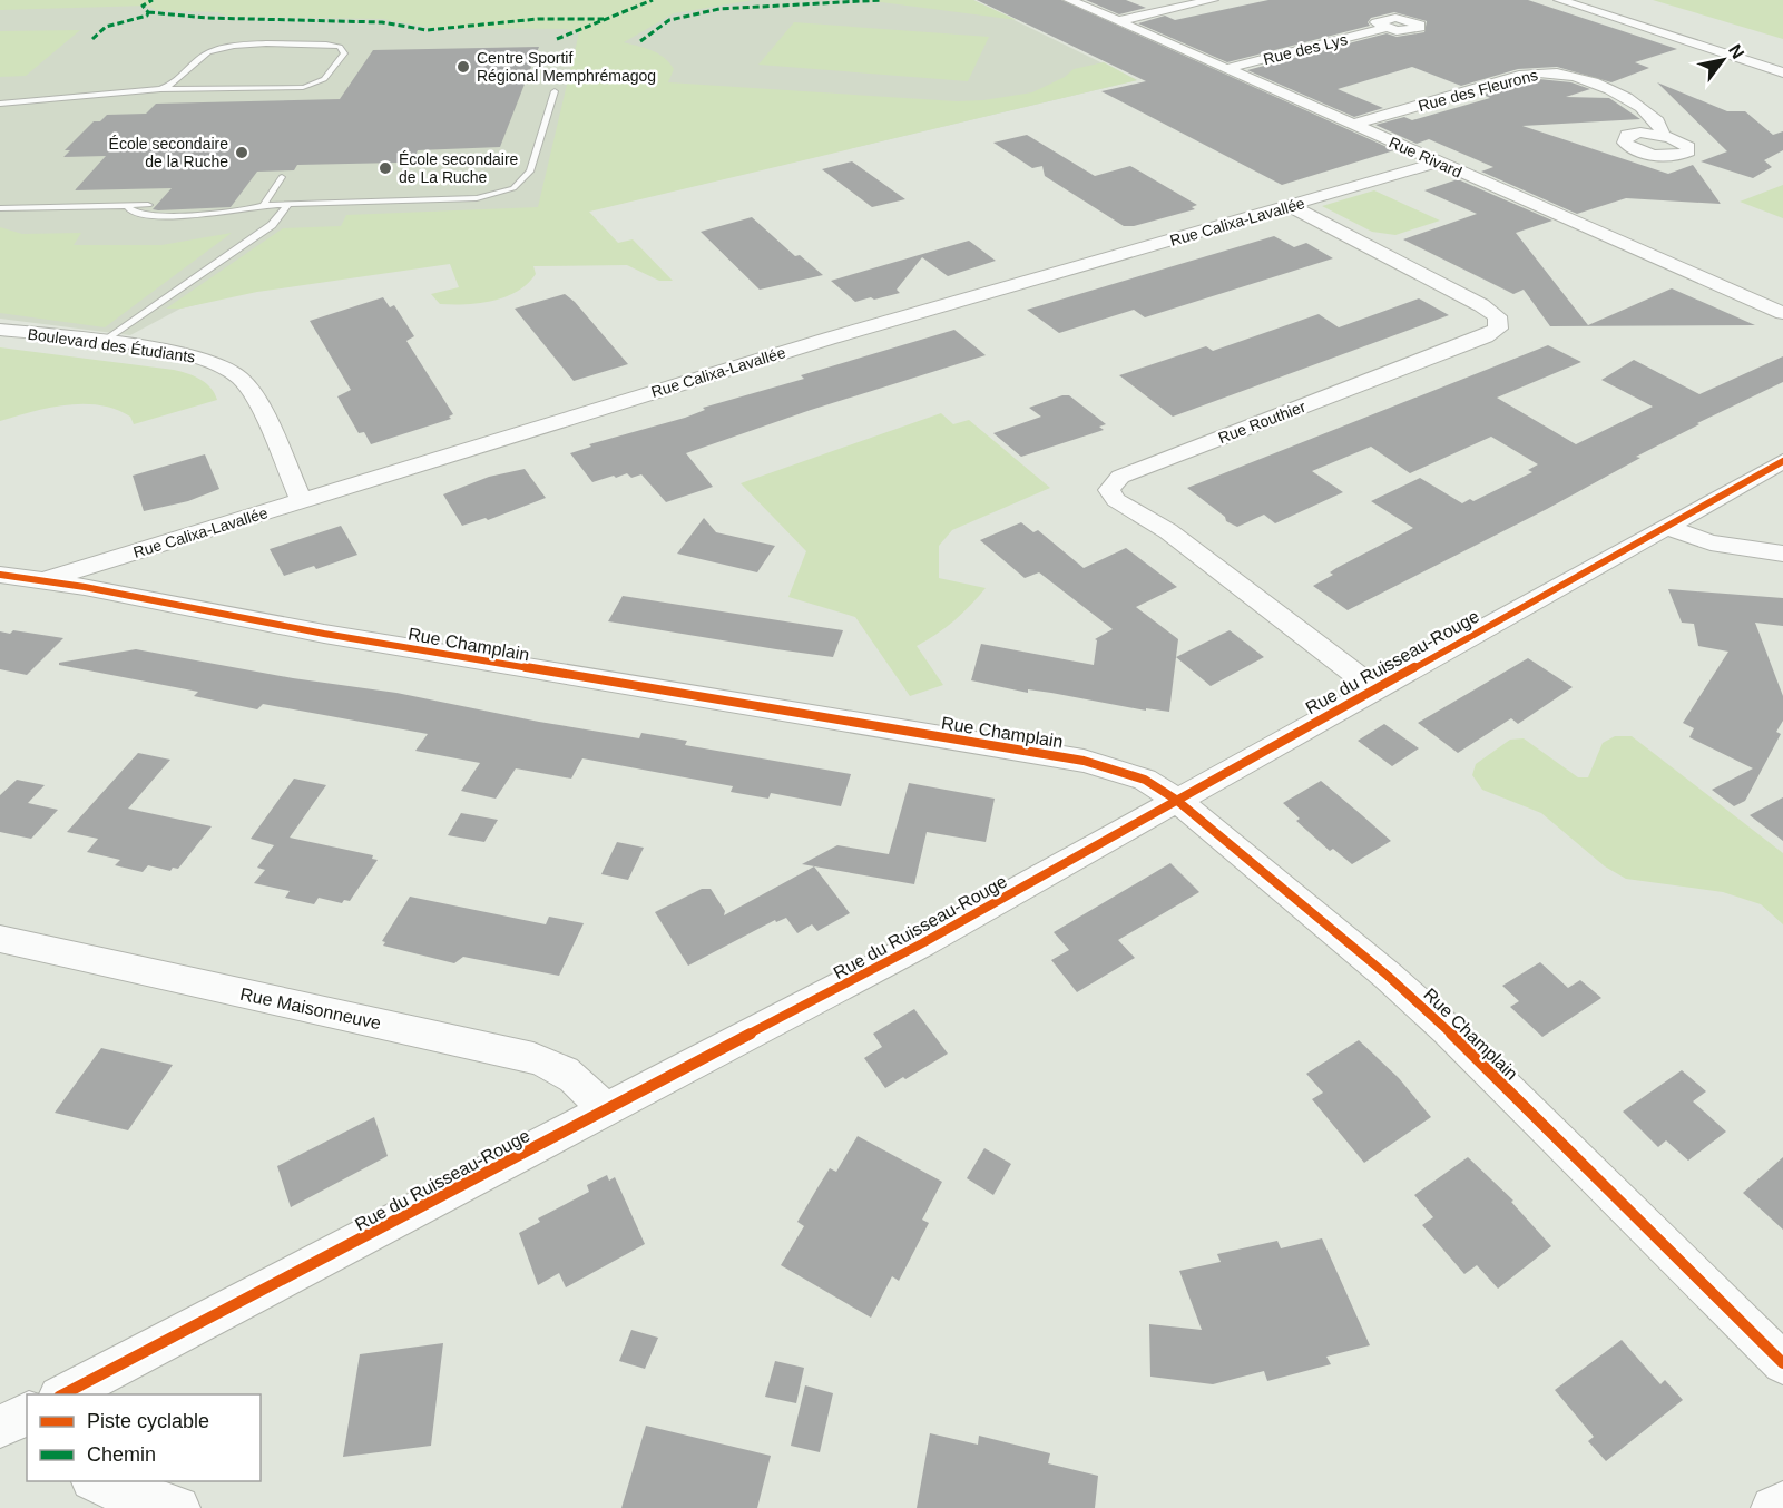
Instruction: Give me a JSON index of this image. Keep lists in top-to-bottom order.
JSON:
{
  "streets": {
    "street": [
      "Rue des Lys",
      "Rue des Fleurons",
      "Rue Rivard",
      "Rue Calixa-Lavallée",
      "Boulevard des Étudiants",
      "Rue Routhier",
      "Rue Champlain",
      "Rue du Ruisseau-Rouge",
      "Rue Maisonneuve"
    ]
  },
  "crossings": [
    ["Rue des Lys", "Rue Rivard"],
    ["Rue des Fleurons", "Rue Rivard"],
    ["Rue Rivard", "Rue Calixa-Lavallée"],
    ["Rue Calixa-Lavallée", "Boulevard des Étudiants"],
    ["Rue Calixa-Lavallée", "Rue Routhier"],
    ["Rue Calixa-Lavallée", "Rue Champlain"],
    ["Rue Routhier", "Rue du Ruisseau-Rouge"],
    ["Rue Champlain", "Rue du Ruisseau-Rouge"],
    ["Rue du Ruisseau-Rouge", "Rue Maisonneuve"]
  ],
  "places": ["Centre Sportif Régional Memphrémagog", "École secondaire de la Ruche", "École secondaire de La Ruche"],
  "legend": ["Piste cyclable", "Chemin"],
  "north": "top right"
}
